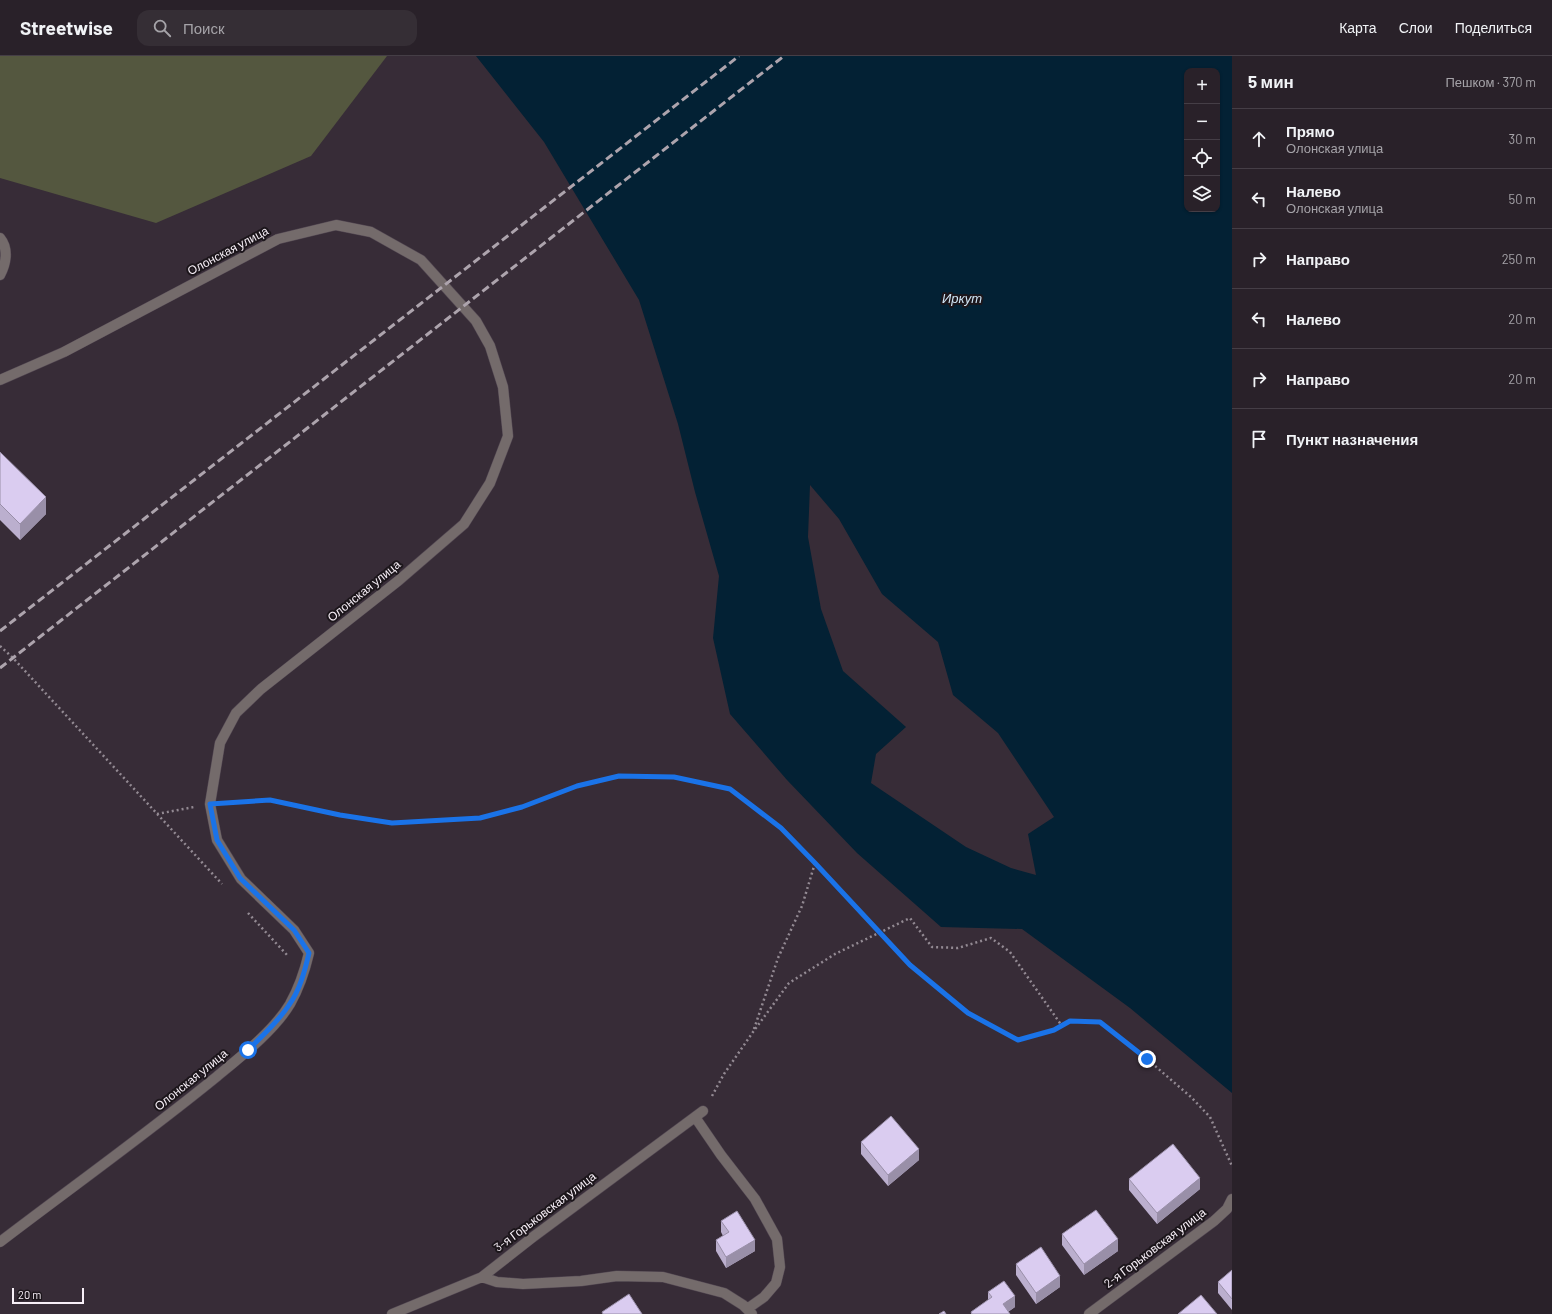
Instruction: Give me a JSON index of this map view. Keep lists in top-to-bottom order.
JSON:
{
  "streets": {
    "street": ["Олонская улица", "3-я Горьковская улица", "2-я Горьковская улица"]
  },
  "water": ["Иркут"],
  "scale_bar": "20 m",
  "page": {
    "header": "Streetwise",
    "search": "Поиск",
    "nav": ["Карта", "Слои", "Поделиться"],
    "heading": ["5 мин", "Пешком · 370 m"],
    "map_buttons": ["+", "−"],
    "list": [
      ["Прямо", "Олонская улица", "30 m"],
      ["Налево", "Олонская улица", "50 m"],
      ["Направо", "250 m"],
      ["Налево", "20 m"],
      ["Направо", "20 m"],
      "Пункт назначения"
    ],
    "scale": "20 m"
  }
}
